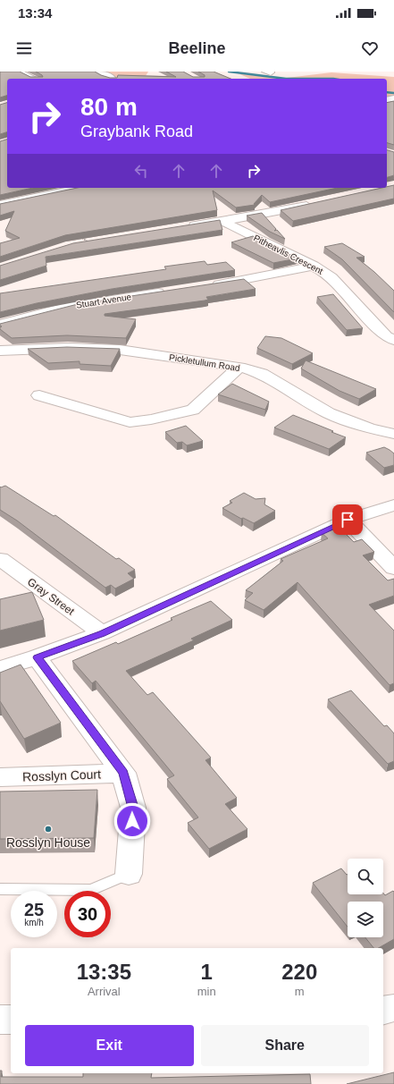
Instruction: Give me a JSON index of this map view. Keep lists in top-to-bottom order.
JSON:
{
  "streets": {
    "street": [
      "Pitheavlis Crescent",
      "Stuart Avenue",
      "Pickletullum Road",
      "Gray Street",
      "Rosslyn Court"
    ]
  },
  "places": ["Rosslyn House"],
  "page": {
    "status": "13:34",
    "header": "Beeline",
    "turn": ["80 m", "Graybank Road"],
    "speed": "25 km/h",
    "limit": "30",
    "eta": [
      "13:35",
      "Arrival",
      "1",
      "min",
      "220",
      "m"
    ],
    "buttons": ["Exit", "Share"]
  }
}
